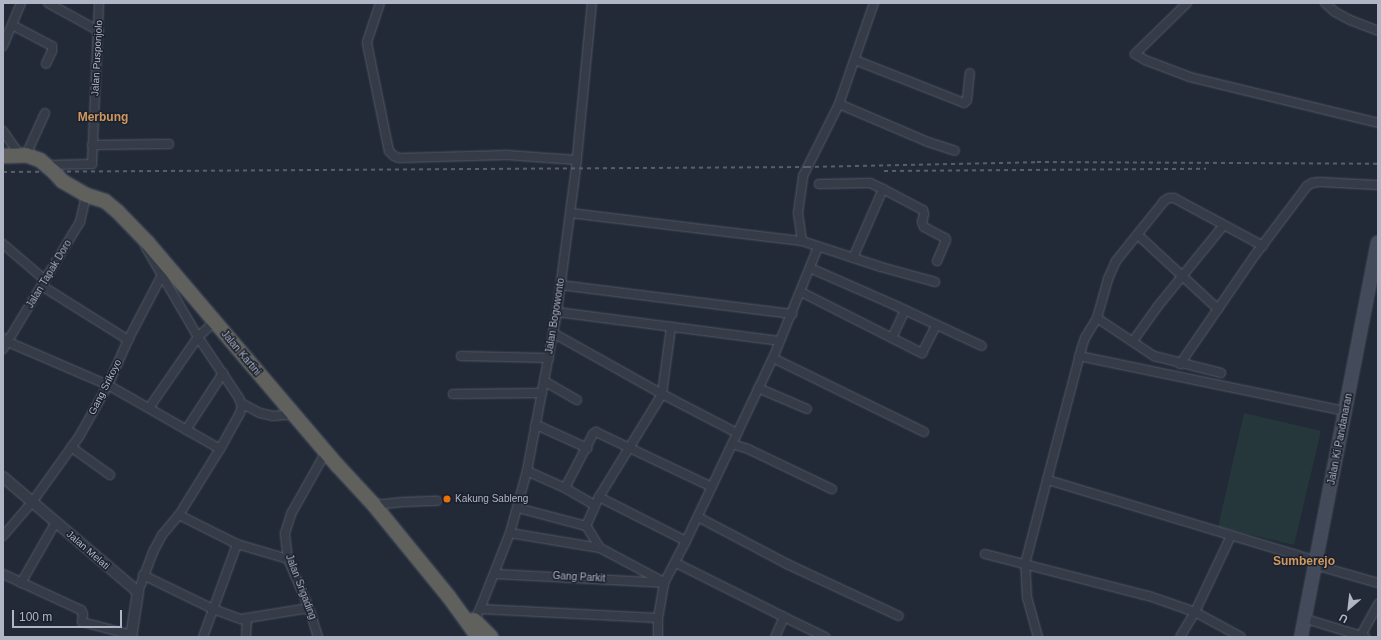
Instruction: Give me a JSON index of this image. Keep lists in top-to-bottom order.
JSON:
{
  "streets": {
    "highway": ["Jalan Kartini"],
    "main road": ["Jalan Ki Pandanaran"],
    "street": [
      "Jalan Pusponjolo",
      "Jalan Tapak Doro",
      "Jalan Bogowonto",
      "Gang Srikoyo",
      "Jalan Melati",
      "Gang Parkit",
      "Jalan Srigading"
    ]
  },
  "crossings": [
    ["Jalan Pusponjolo", "Jalan Kartini"],
    ["Jalan Tapak Doro", "Jalan Kartini"],
    ["Jalan Bogowonto", "Jalan Kartini"],
    ["Jalan Bogowonto", "Gang Parkit"],
    ["Jalan Kartini", "Gang Srikoyo"],
    ["Jalan Kartini", "Jalan Srigading"],
    ["Gang Srikoyo", "Jalan Melati"]
  ],
  "districts": ["Merbung", "Sumberejo"],
  "places": ["Kakung Sableng"],
  "scale_bar": "100 m",
  "north": "bottom left"
}
